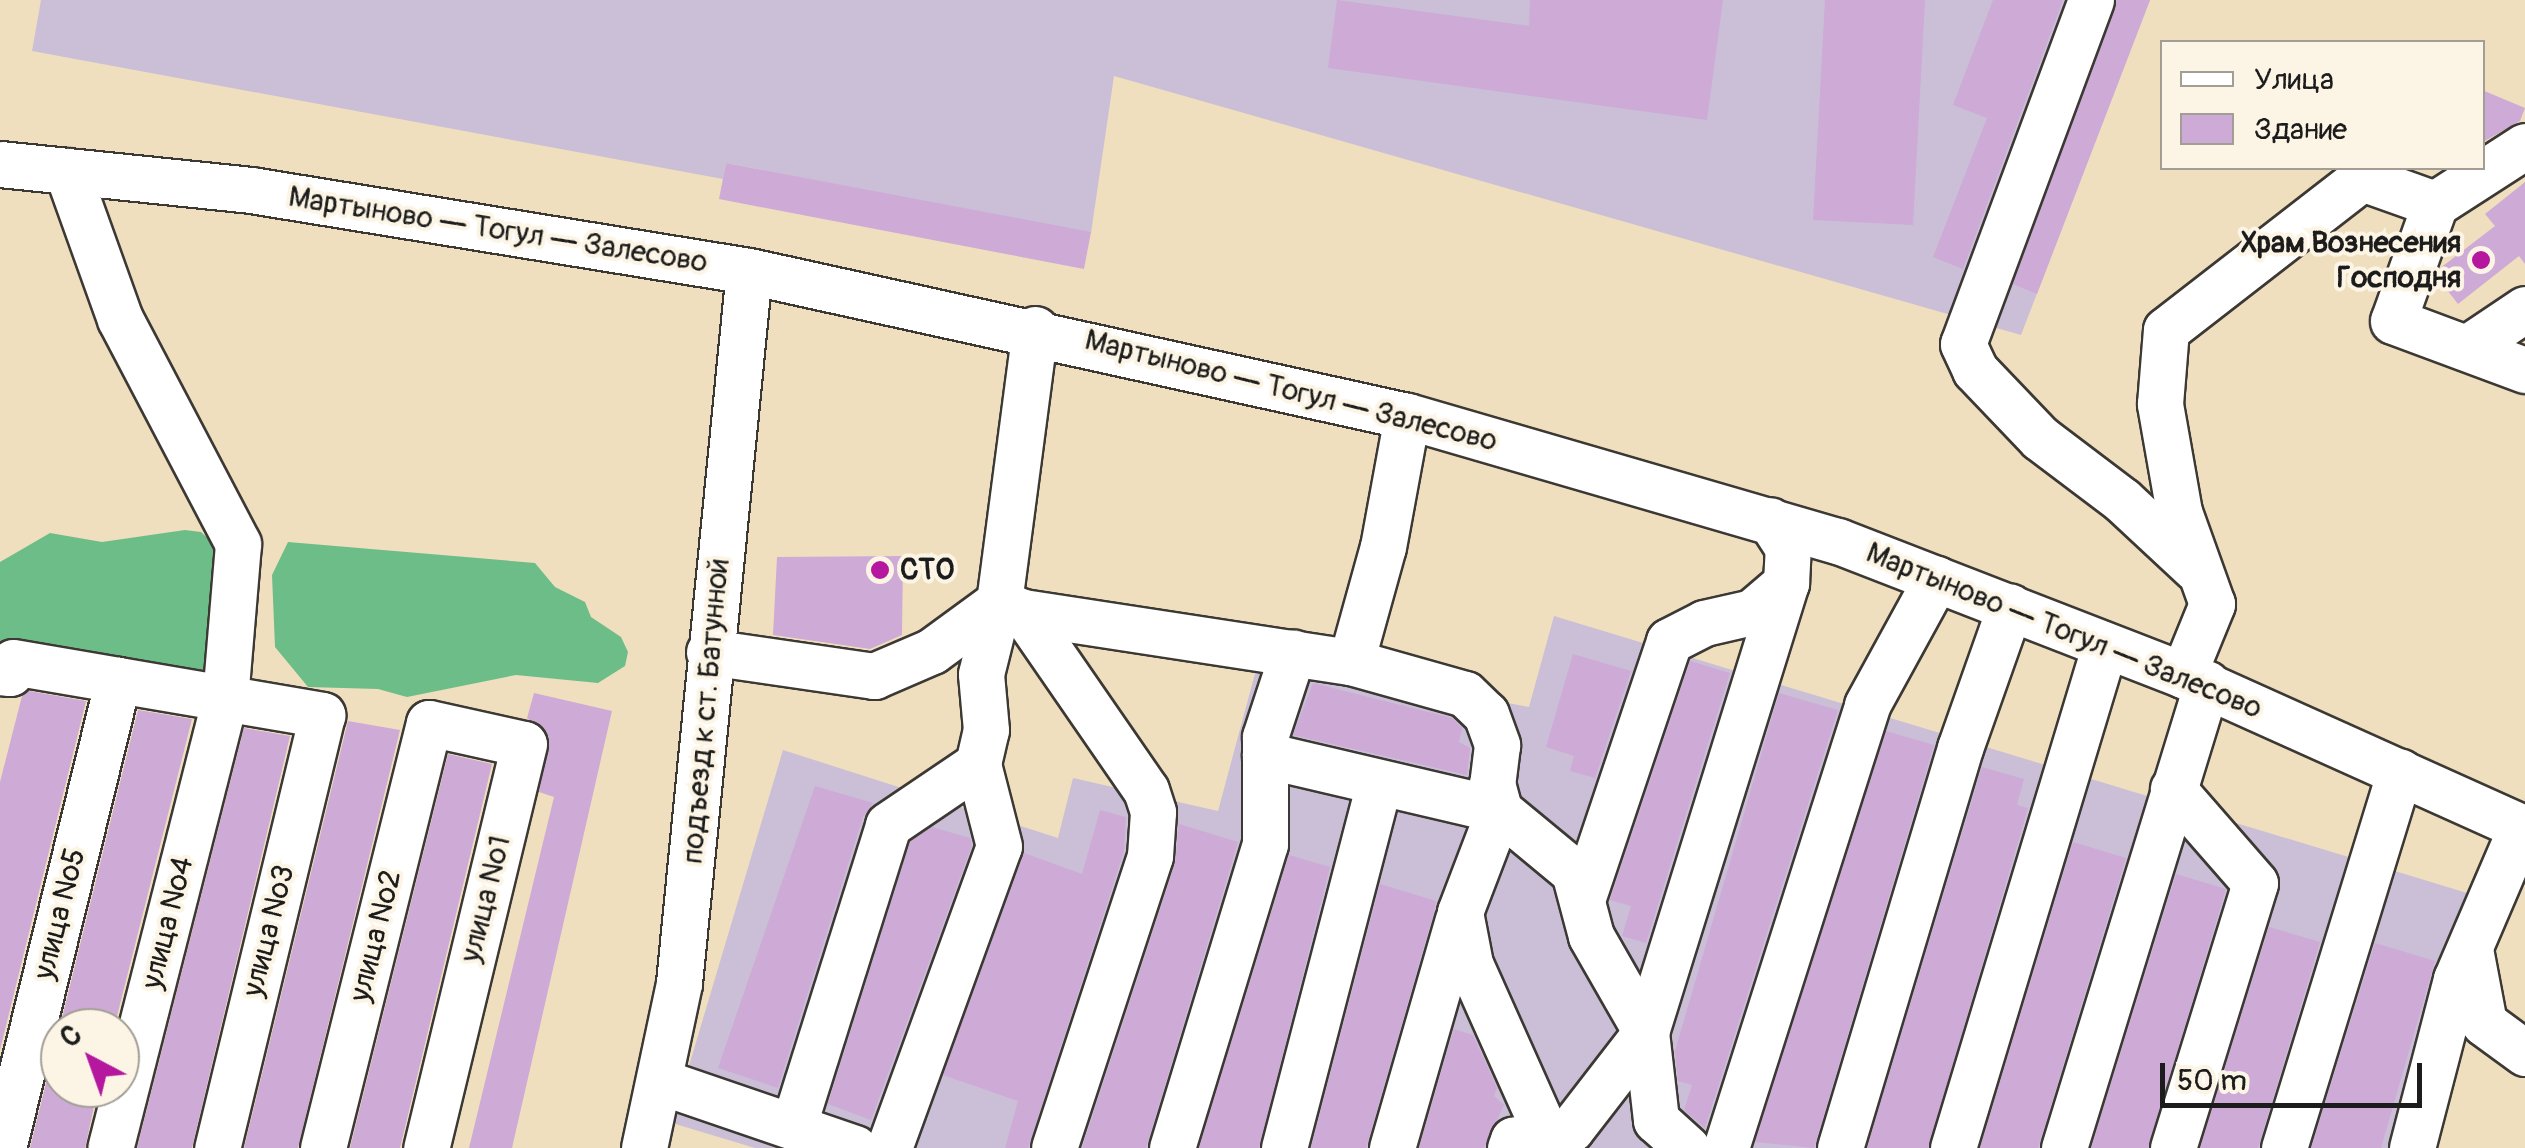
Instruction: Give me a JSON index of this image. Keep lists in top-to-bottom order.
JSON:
{
  "streets": {
    "street": [
      "Мартыново — Тогул — Залесово",
      "подъезд к ст. Батунной",
      "улица №1",
      "улица №5",
      "улица №4",
      "улица №3",
      "улица №2"
    ]
  },
  "crossings": [
    ["Мартыново — Тогул — Залесово", "подъезд к ст. Батунной"],
    ["Мартыново — Тогул — Залесово", "улица №4"],
    ["улица №1", "улица №2"],
    ["улица №4", "улица №3"]
  ],
  "places": ["Храм Вознесения Господня", "СТО"],
  "legend": ["Улица", "Здание"],
  "scale_bar": "50 m",
  "north": "top left"
}
